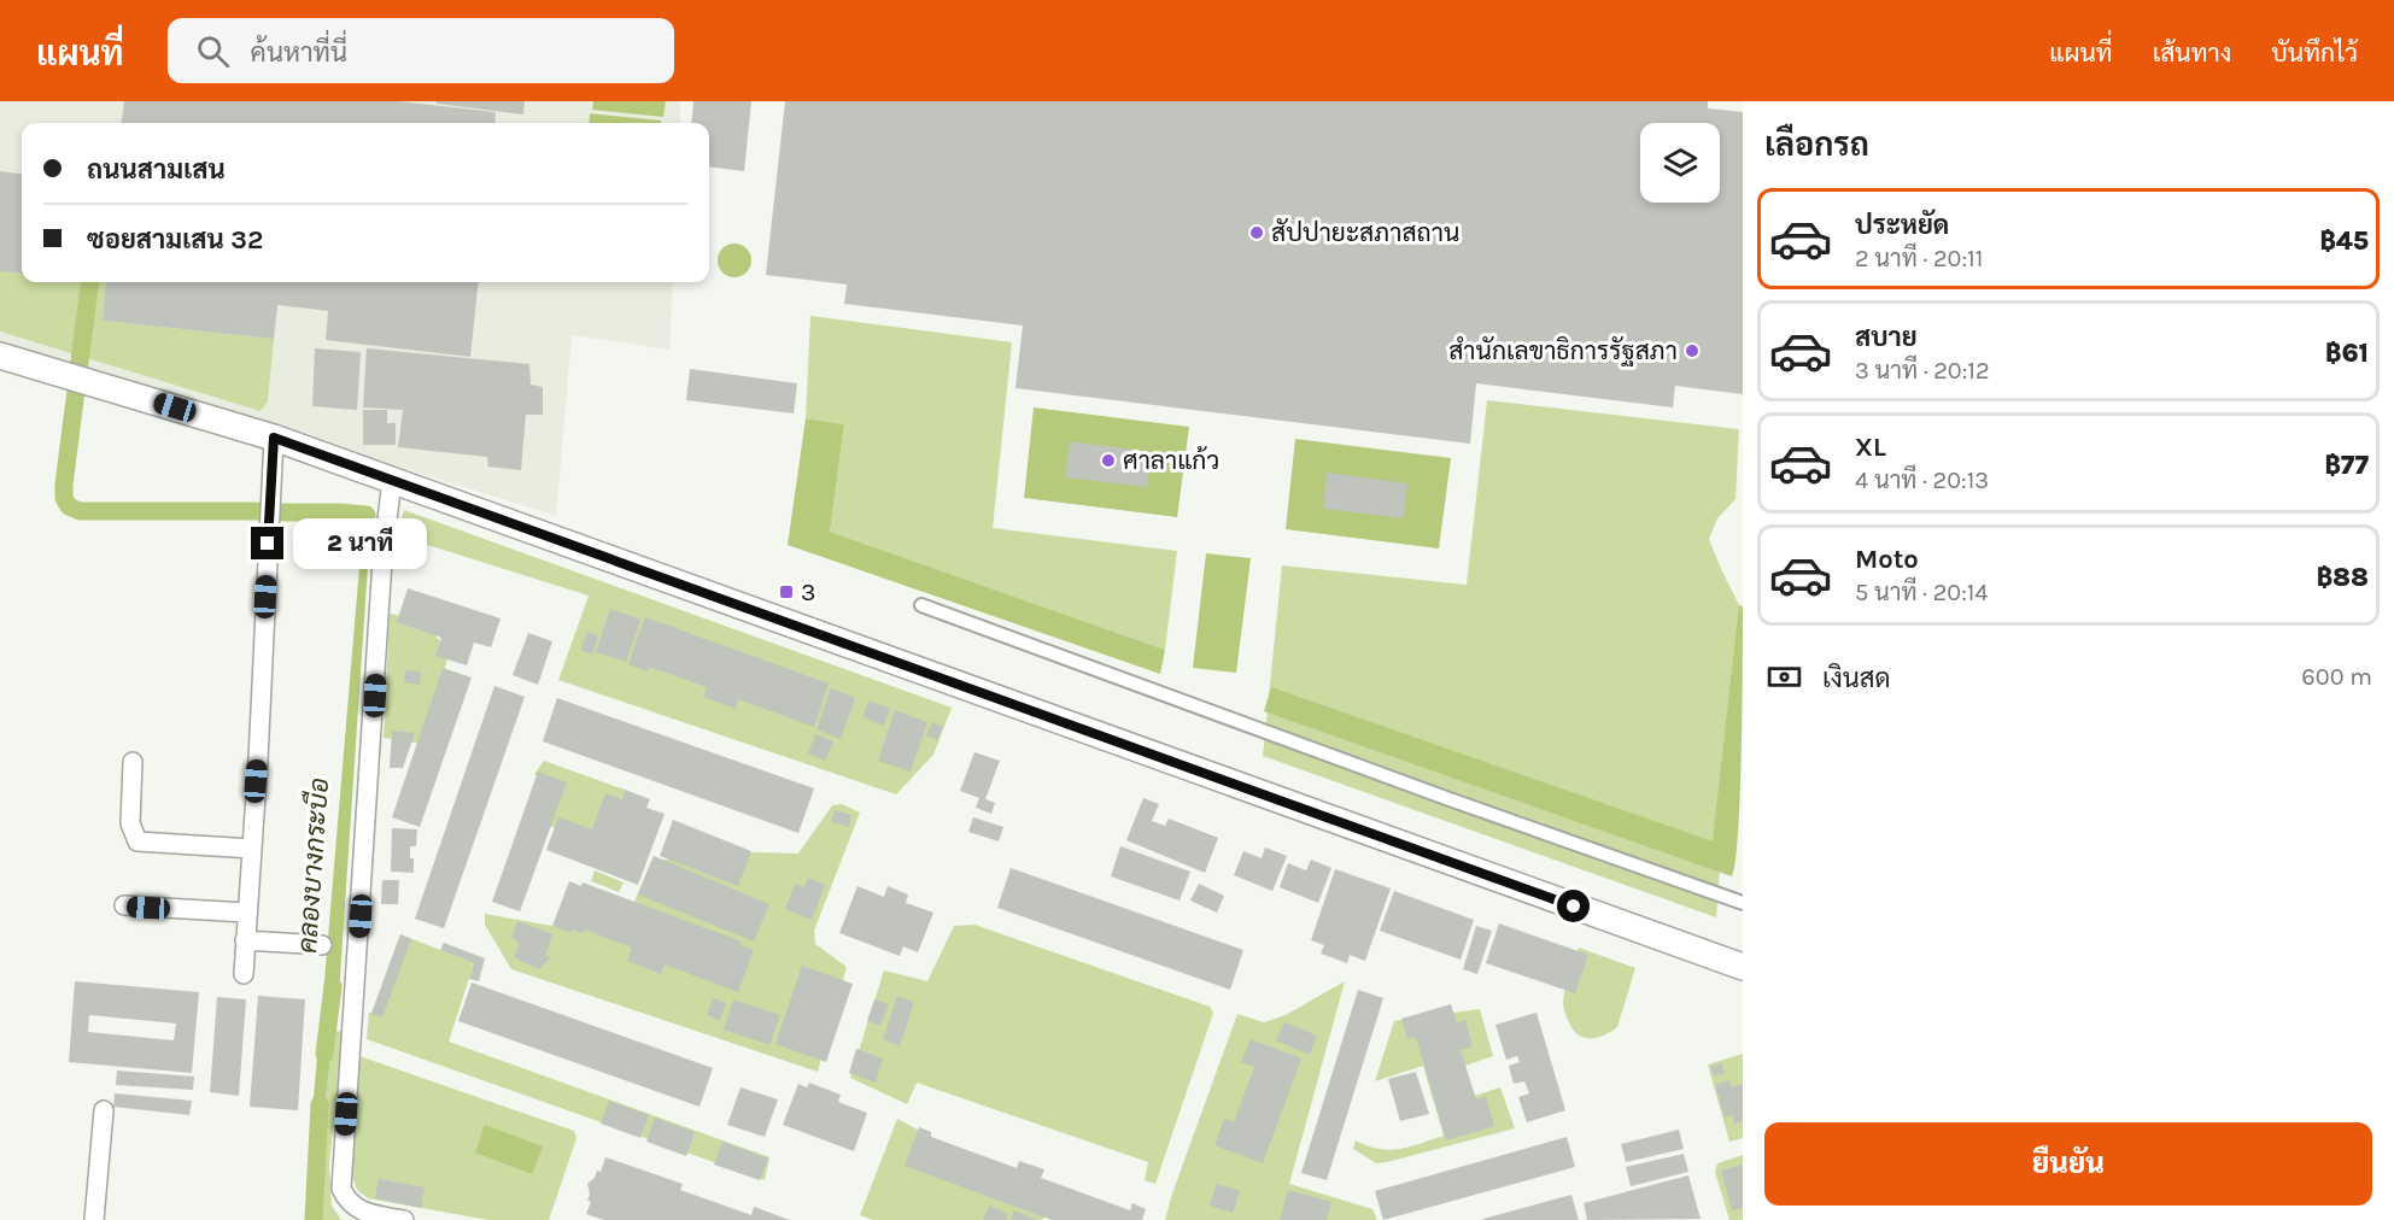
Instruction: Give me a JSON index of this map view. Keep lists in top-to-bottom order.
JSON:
{
  "water": ["คลองบางกระบือ"],
  "places": {
    "other": ["สัปปายะสภาสถาน", "สำนักเลขาธิการรัฐสภา", "ศาลาแก้ว"],
    "transit": ["3"]
  },
  "page": {
    "header": "แผนที่",
    "search": "ค้นหาที่นี่",
    "nav": ["แผนที่", "เส้นทาง", "บันทึกไว้"],
    "heading": "เลือกรถ",
    "banner": ["ถนนสามเสน", "ซอยสามเสน 32"],
    "list": [
      {
        "name": "ประหยัด",
        "note": "2 นาที · 20:11",
        "value": "฿45"
      },
      {
        "name": "สบาย",
        "note": "3 นาที · 20:12",
        "value": "฿61"
      },
      {
        "name": "XL",
        "note": "4 นาที · 20:13",
        "value": "฿77"
      },
      {
        "name": "Moto",
        "note": "5 นาที · 20:14",
        "value": "฿88"
      }
    ],
    "bubble": "2 นาที",
    "pay": ["เงินสด", "600 m"],
    "buttons": "ยืนยัน"
  }
}
